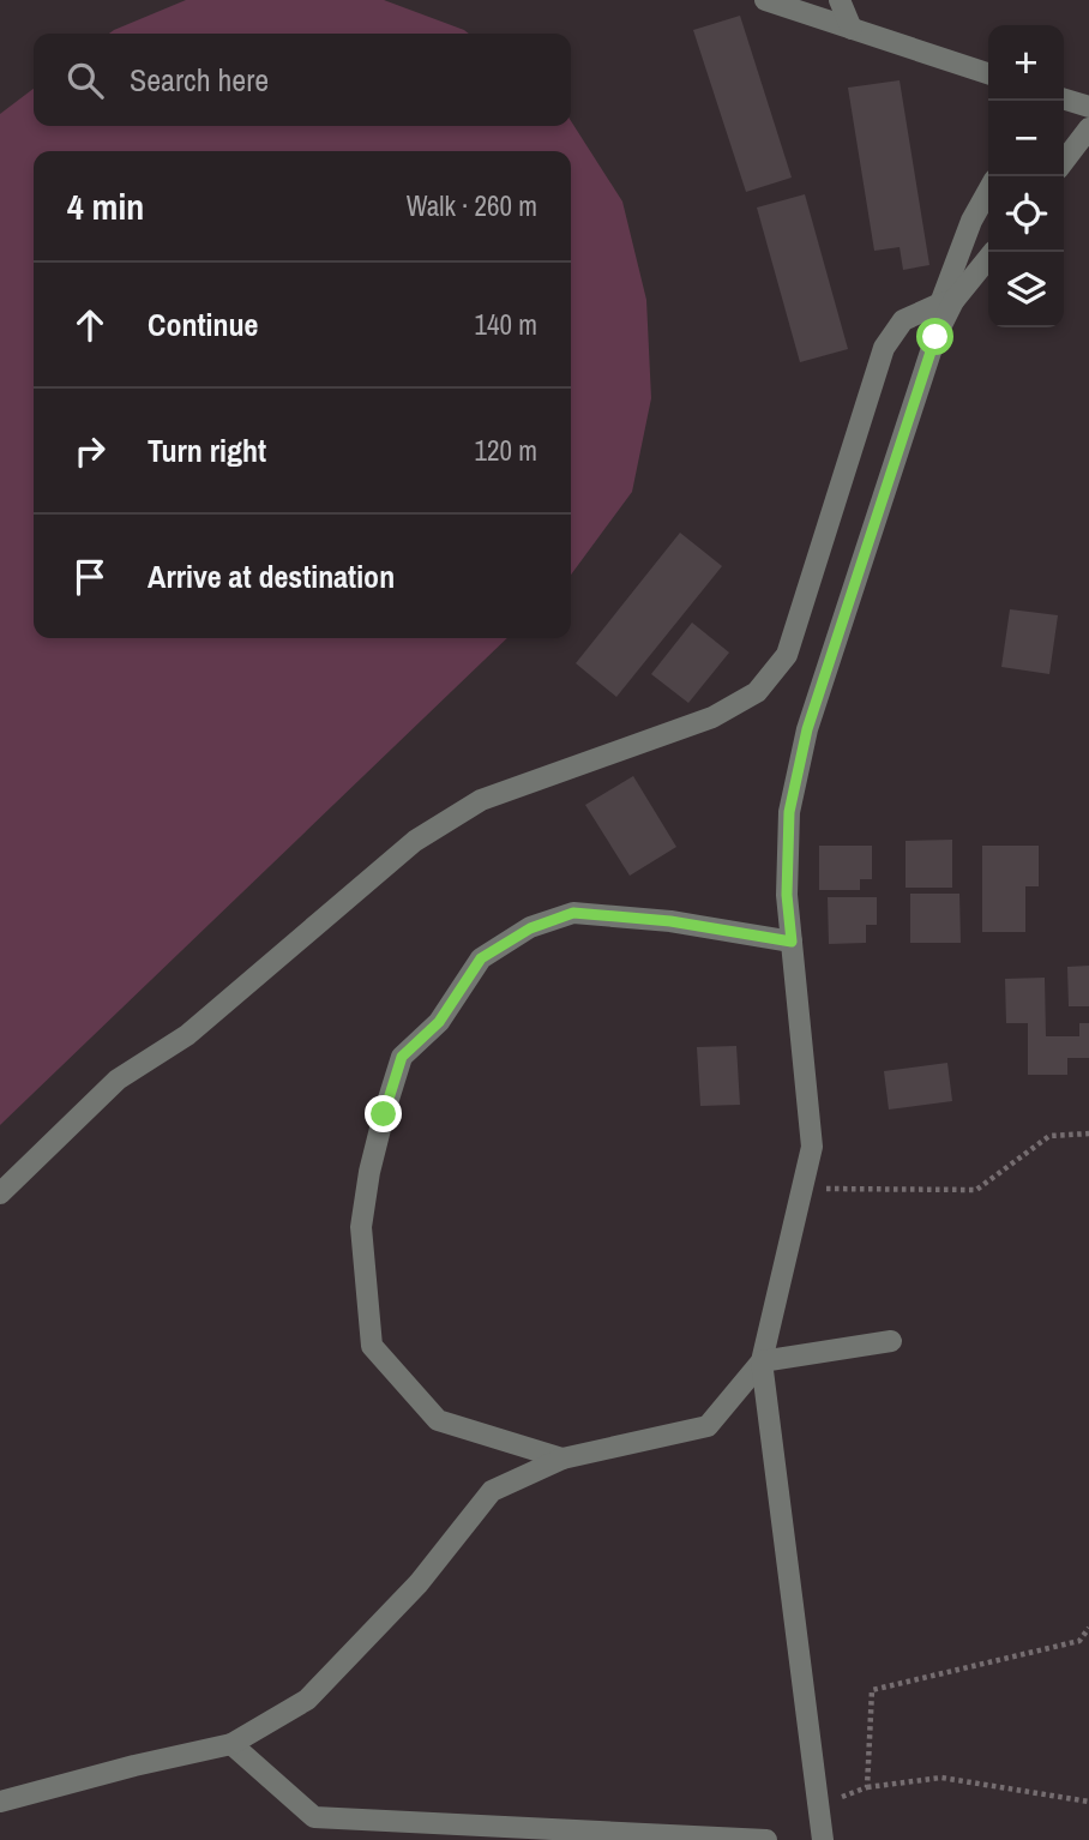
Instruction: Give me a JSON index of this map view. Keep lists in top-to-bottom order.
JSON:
{
  "page": {
    "map_buttons": ["+", "−"],
    "search": "Search here",
    "heading": ["4 min", "Walk · 260 m"],
    "list": [
      ["Continue", "140 m"],
      ["Turn right", "120 m"],
      "Arrive at destination"
    ]
  }
}
